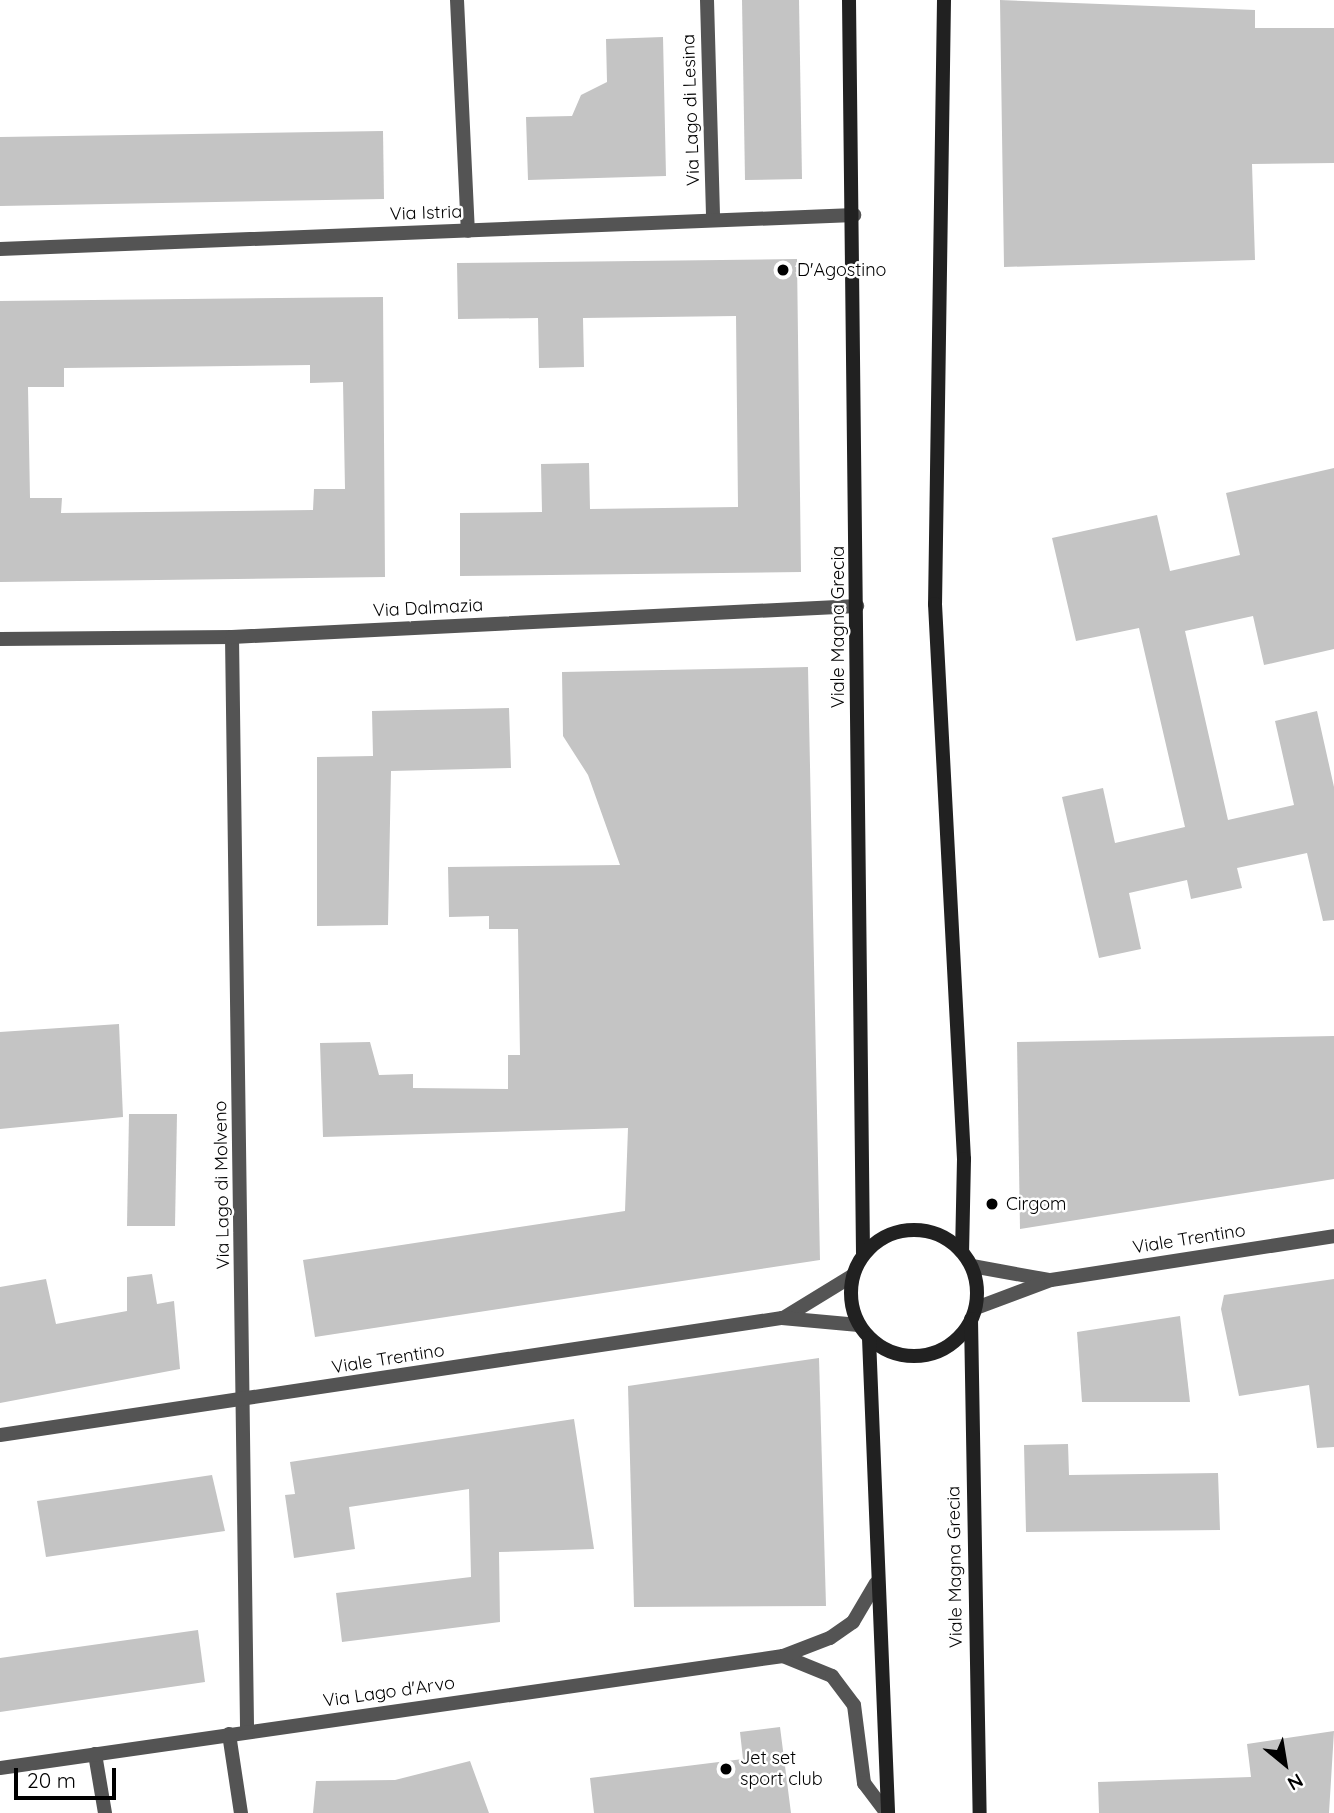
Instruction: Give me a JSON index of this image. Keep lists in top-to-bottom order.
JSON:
{
  "streets": {
    "main road": ["Viale Magna Grecia"],
    "street": [
      "Via Lago di Lesina",
      "Via Istria",
      "Via Dalmazia",
      "Via Lago di Molveno",
      "Viale Trentino",
      "Via Lago d'Arvo"
    ]
  },
  "crossings": [
    ["Via Lago di Lesina", "Via Istria"],
    ["Via Istria", "Viale Magna Grecia"],
    ["Via Dalmazia", "Viale Magna Grecia"],
    ["Via Dalmazia", "Via Lago di Molveno"],
    ["Viale Magna Grecia", "Viale Trentino"],
    ["Via Lago di Molveno", "Viale Trentino"],
    ["Via Lago di Molveno", "Via Lago d'Arvo"]
  ],
  "places": ["D'Agostino", "Cirgom", "Jet set sport club"],
  "scale_bar": "20 m",
  "north": "bottom right"
}
